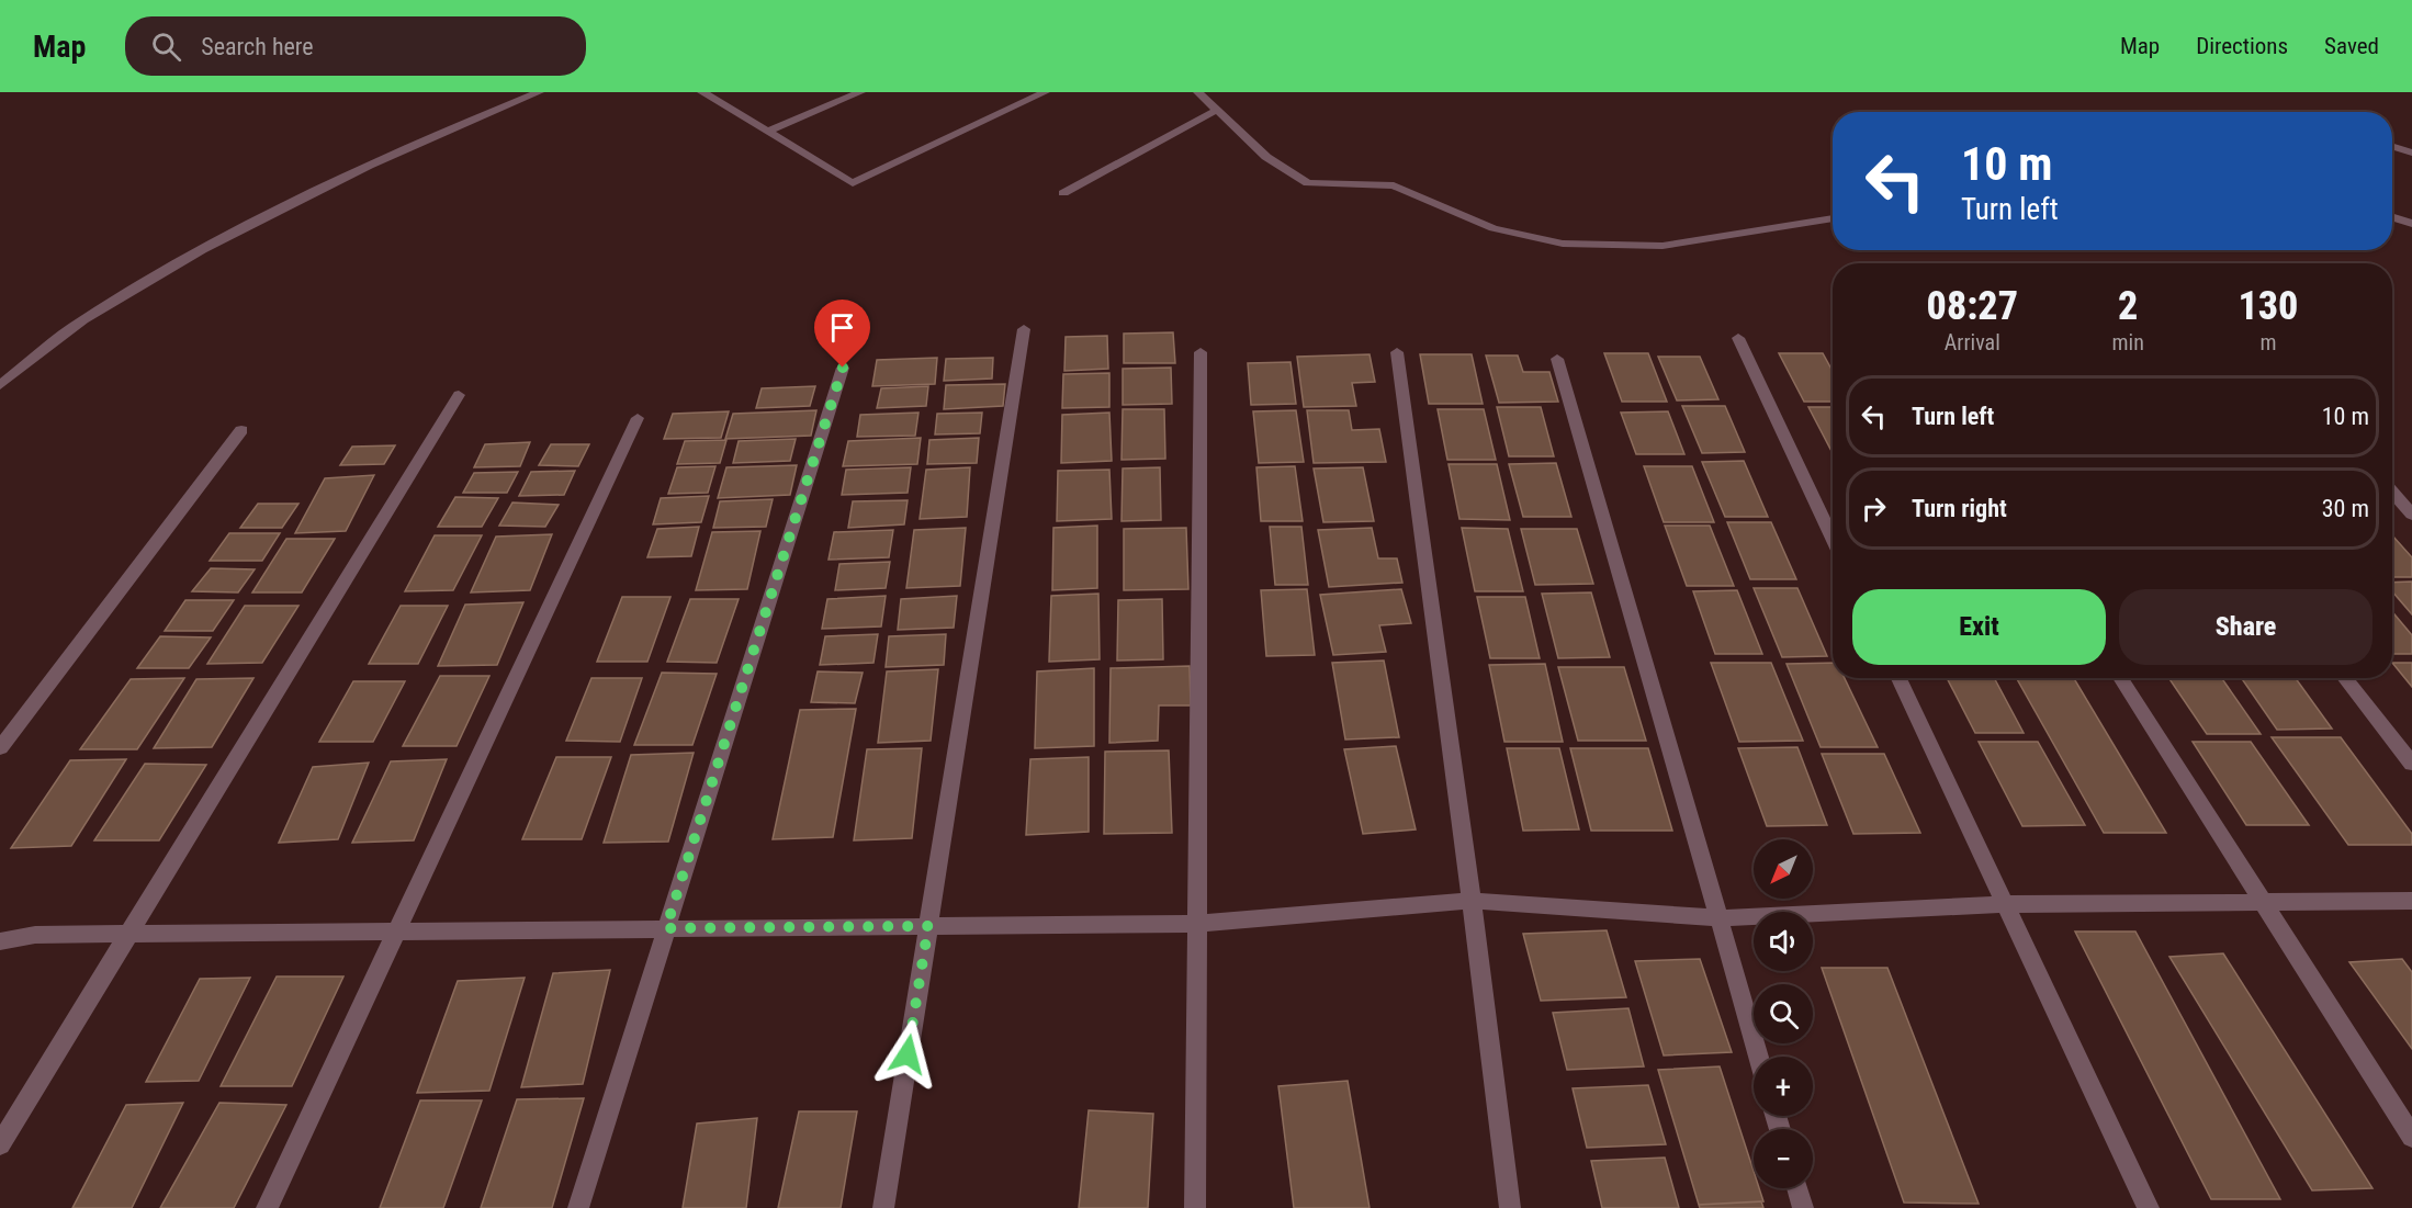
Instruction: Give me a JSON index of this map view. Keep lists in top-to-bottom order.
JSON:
{
  "north": "bottom left",
  "page": {
    "header": "Map",
    "search": "Search here",
    "nav": ["Map", "Directions", "Saved"],
    "turn": ["10 m", "Turn left"],
    "eta": [
      "08:27",
      "Arrival",
      "2",
      "min",
      "130",
      "m"
    ],
    "list": [
      {
        "name": "Turn left",
        "value": "10 m"
      },
      {
        "name": "Turn right",
        "value": "30 m"
      }
    ],
    "buttons": ["Exit", "Share"],
    "map_buttons": ["+", "−"]
  }
}
